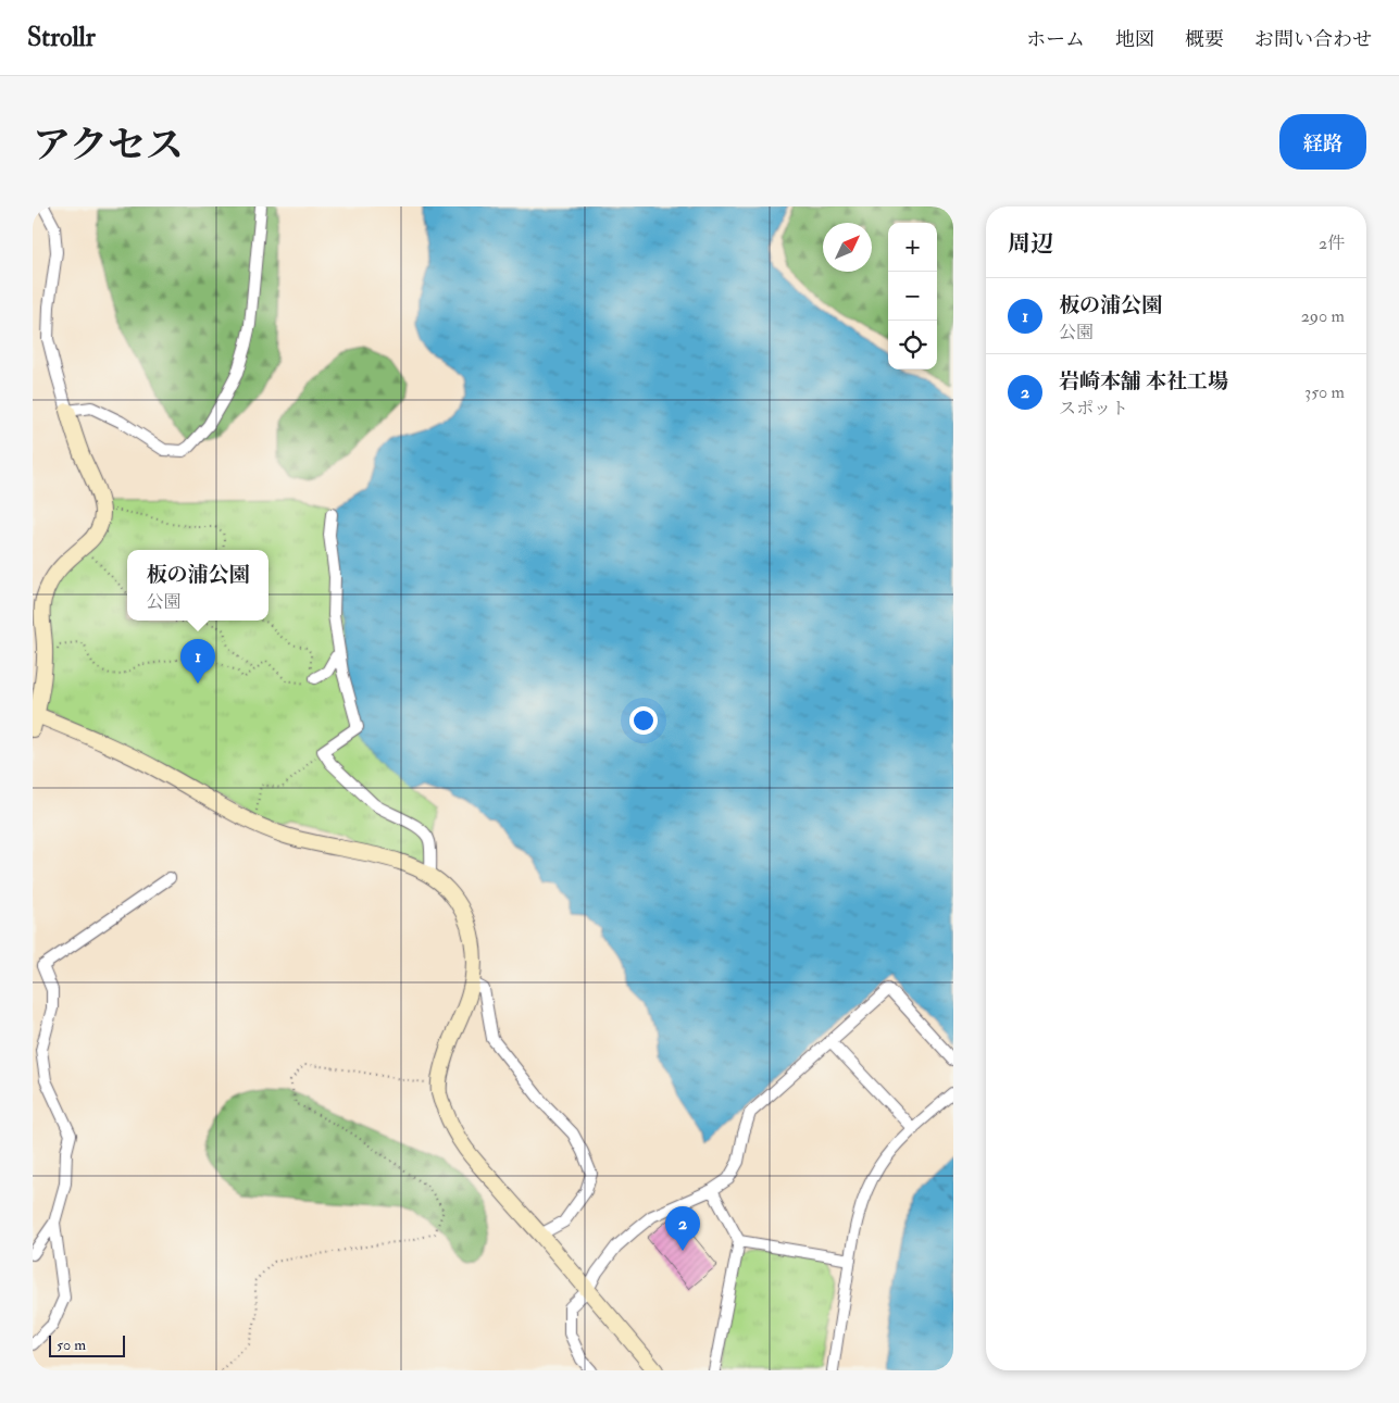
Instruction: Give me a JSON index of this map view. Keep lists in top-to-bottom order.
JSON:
{
  "scale_bar": "50 m",
  "north": "top right",
  "page": {
    "header": "Strollr",
    "nav": [
      "ホーム",
      "地図",
      "概要",
      "お問い合わせ"
    ],
    "title": "アクセス",
    "buttons": "経路",
    "heading": ["周辺", "2件"],
    "map_buttons": ["+", "−"],
    "list": [
      {
        "mark": "1",
        "name": "板の浦公園",
        "note": "公園",
        "value": "290 m"
      },
      {
        "mark": "2",
        "name": "岩崎本舗 本社工場",
        "note": "スポット",
        "value": "350 m"
      }
    ],
    "popup": ["板の浦公園", "公園"],
    "pins": ["1", "2"],
    "scale": "50 m"
  }
}
